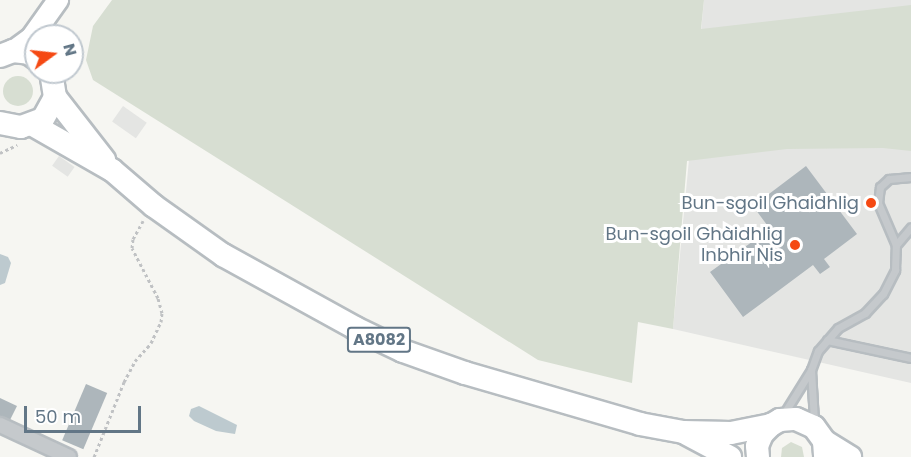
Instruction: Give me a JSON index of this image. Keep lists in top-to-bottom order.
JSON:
{
  "streets": {
    "main road": ["A8082"]
  },
  "places": ["Bun-sgoil Ghaidhlig", "Bun-sgoil Ghàidhlig Inbhir Nis"],
  "scale_bar": "50 m",
  "north": "right"
}
